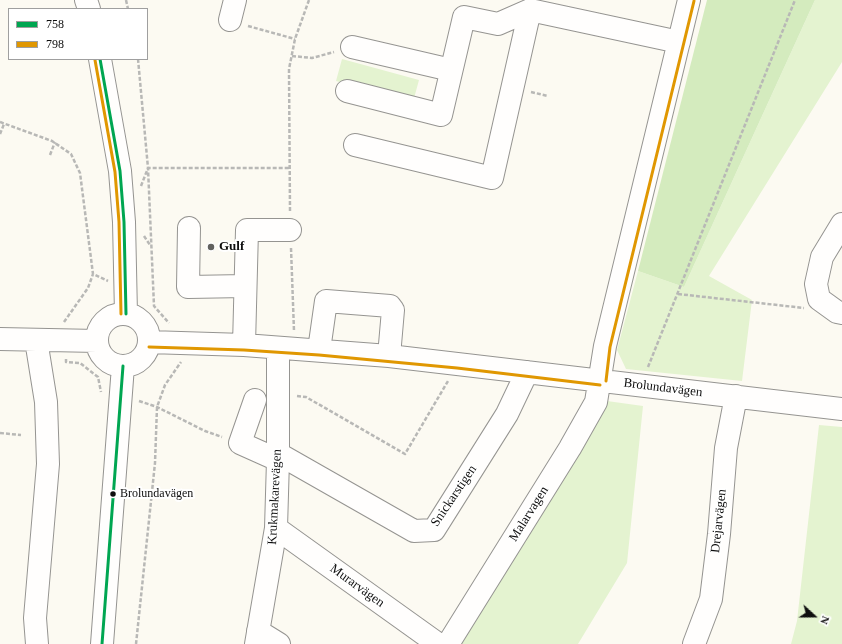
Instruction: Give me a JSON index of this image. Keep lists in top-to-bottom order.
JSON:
{
  "streets": {
    "street": [
      "Brolundavägen",
      "Snickarstigen",
      "Krukmakarevägen",
      "Malarvagen",
      "Drejarvägen",
      "Murarvägen"
    ]
  },
  "crossings": [
    ["Brolundavägen", "Snickarstigen"],
    ["Brolundavägen", "Krukmakarevägen"],
    ["Brolundavägen", "Malarvagen"],
    ["Brolundavägen", "Drejarvägen"],
    ["Snickarstigen", "Krukmakarevägen"],
    ["Krukmakarevägen", "Murarvägen"]
  ],
  "places": ["Gulf", "Brolundavägen"],
  "lines": ["transit line 798", "transit line 758"],
  "legend": ["758", "798"],
  "north": "right"
}
